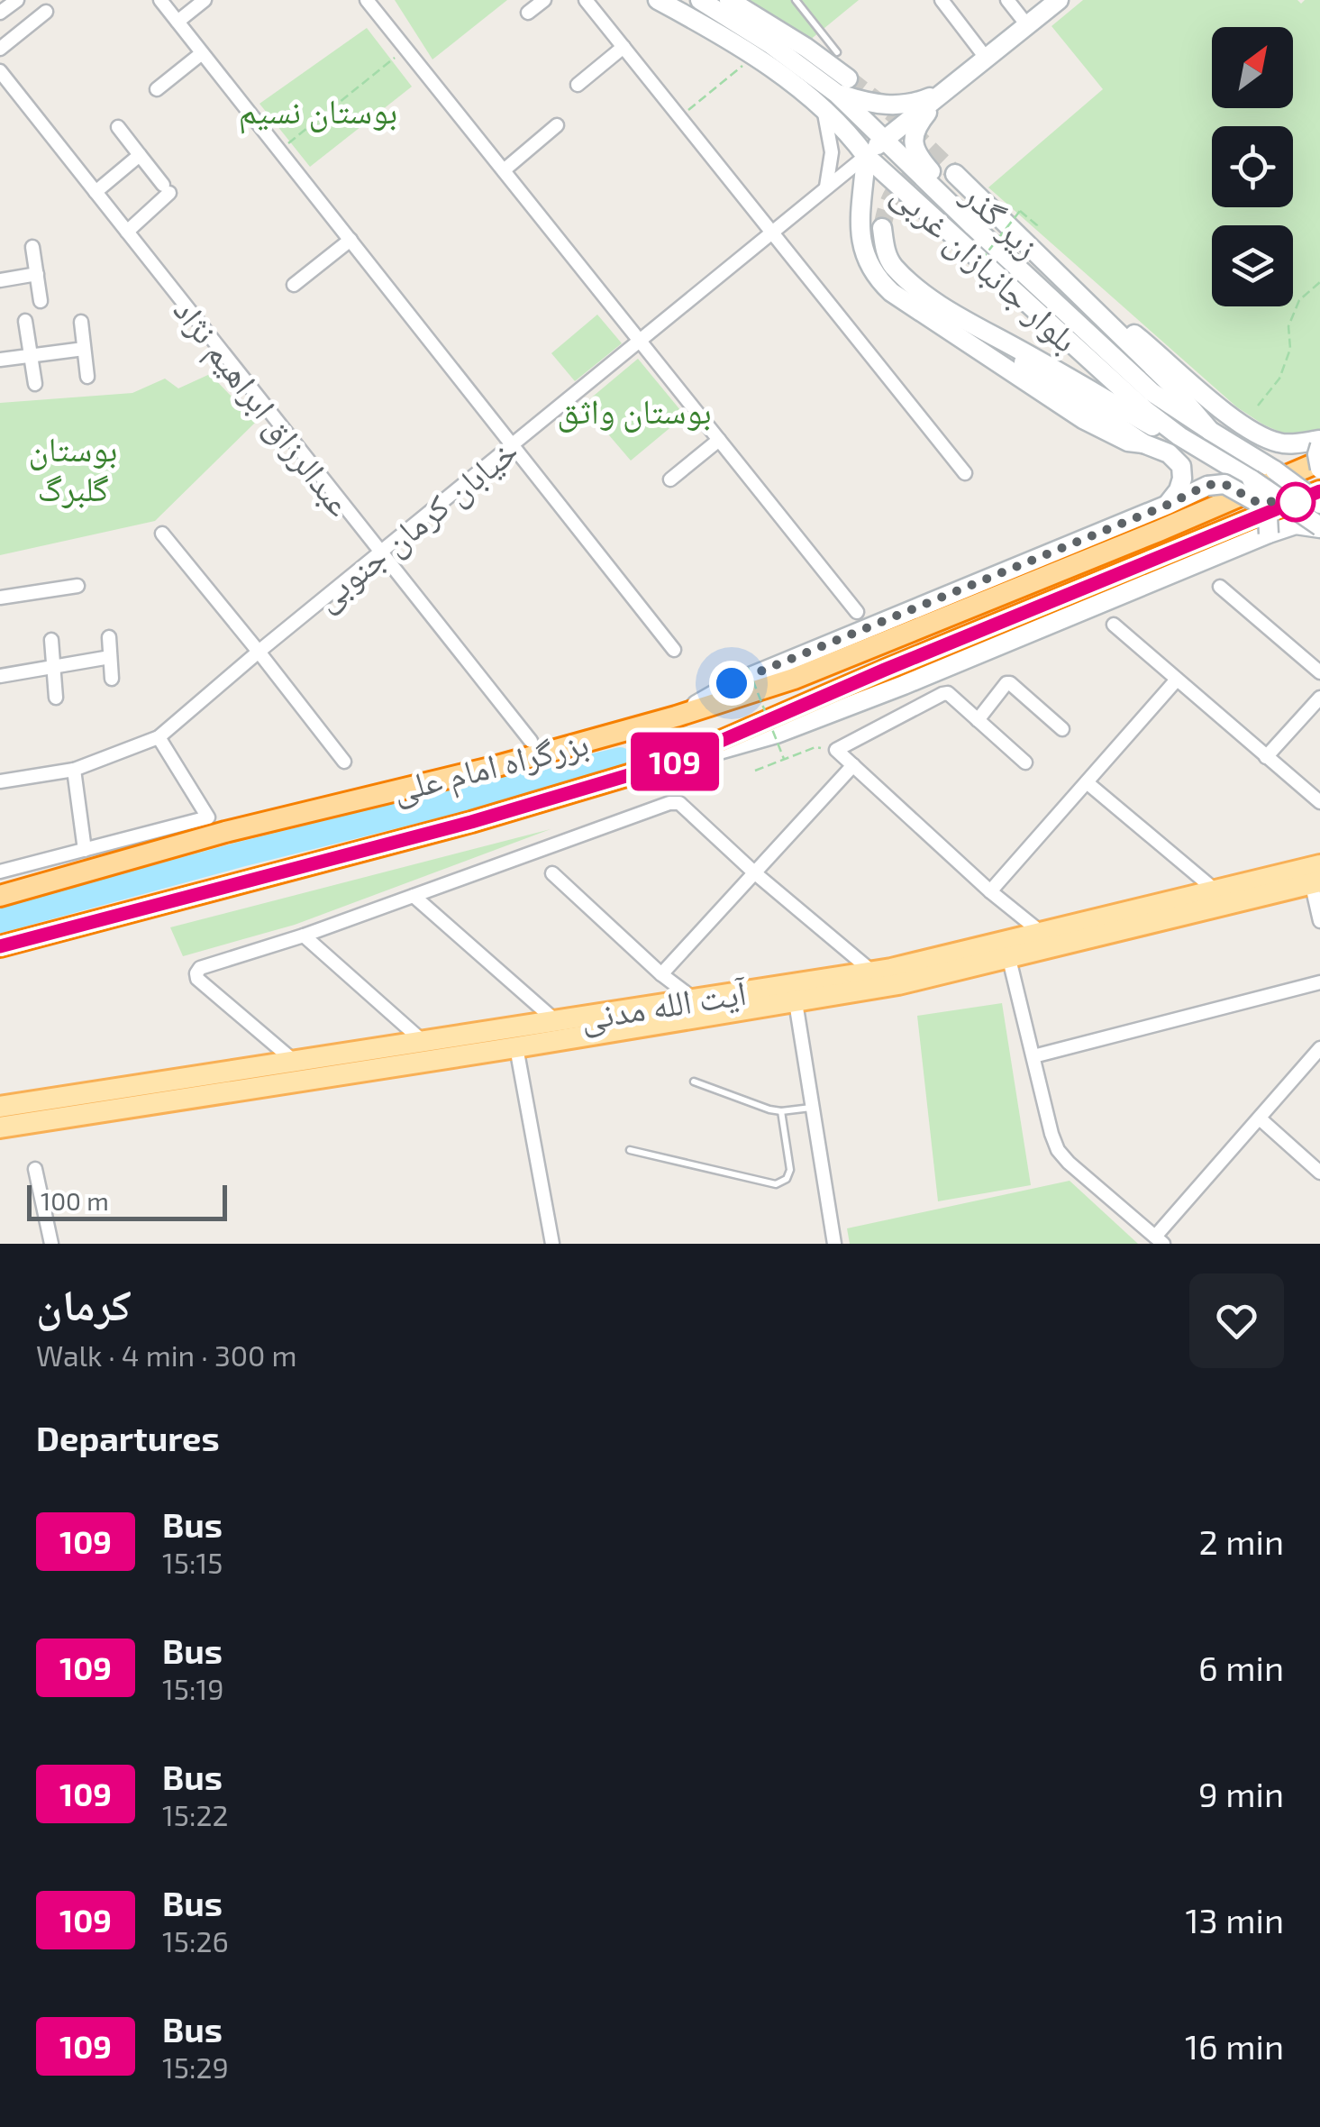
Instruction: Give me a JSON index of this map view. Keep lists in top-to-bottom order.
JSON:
{
  "streets": {
    "highway": ["بزرگراه امام علی"],
    "main road": [
      "زیر گذر",
      "بلوار جانبازان غربی",
      "خیابان کرمان جنوبی",
      "آیت الله مدنی"
    ],
    "street": ["عبدالرزاق ابراهیم نژاد"]
  },
  "crossings": [
    ["زیر گذر", "بلوار جانبازان غربی"],
    ["بلوار جانبازان غربی", "خیابان کرمان جنوبی"],
    ["عبدالرزاق ابراهیم نژاد", "خیابان کرمان جنوبی"]
  ],
  "parks": ["بوستان نسیم", "بوستان واثق", "بوستان گلبرگ"],
  "lines": ["bus line 109"],
  "scale_bar": "100 m",
  "north": "top right",
  "page": {
    "on_map": "109",
    "scale": "100 m",
    "heading": [
      ["کرمان", "Walk · 4 min · 300 m"],
      "Departures"
    ],
    "list": [
      {
        "mark": "109",
        "name": "Bus",
        "note": "15:15",
        "value": "2 min"
      },
      {
        "mark": "109",
        "name": "Bus",
        "note": "15:19",
        "value": "6 min"
      },
      {
        "mark": "109",
        "name": "Bus",
        "note": "15:22",
        "value": "9 min"
      },
      {
        "mark": "109",
        "name": "Bus",
        "note": "15:26",
        "value": "13 min"
      },
      {
        "mark": "109",
        "name": "Bus",
        "note": "15:29",
        "value": "16 min"
      }
    ]
  }
}
